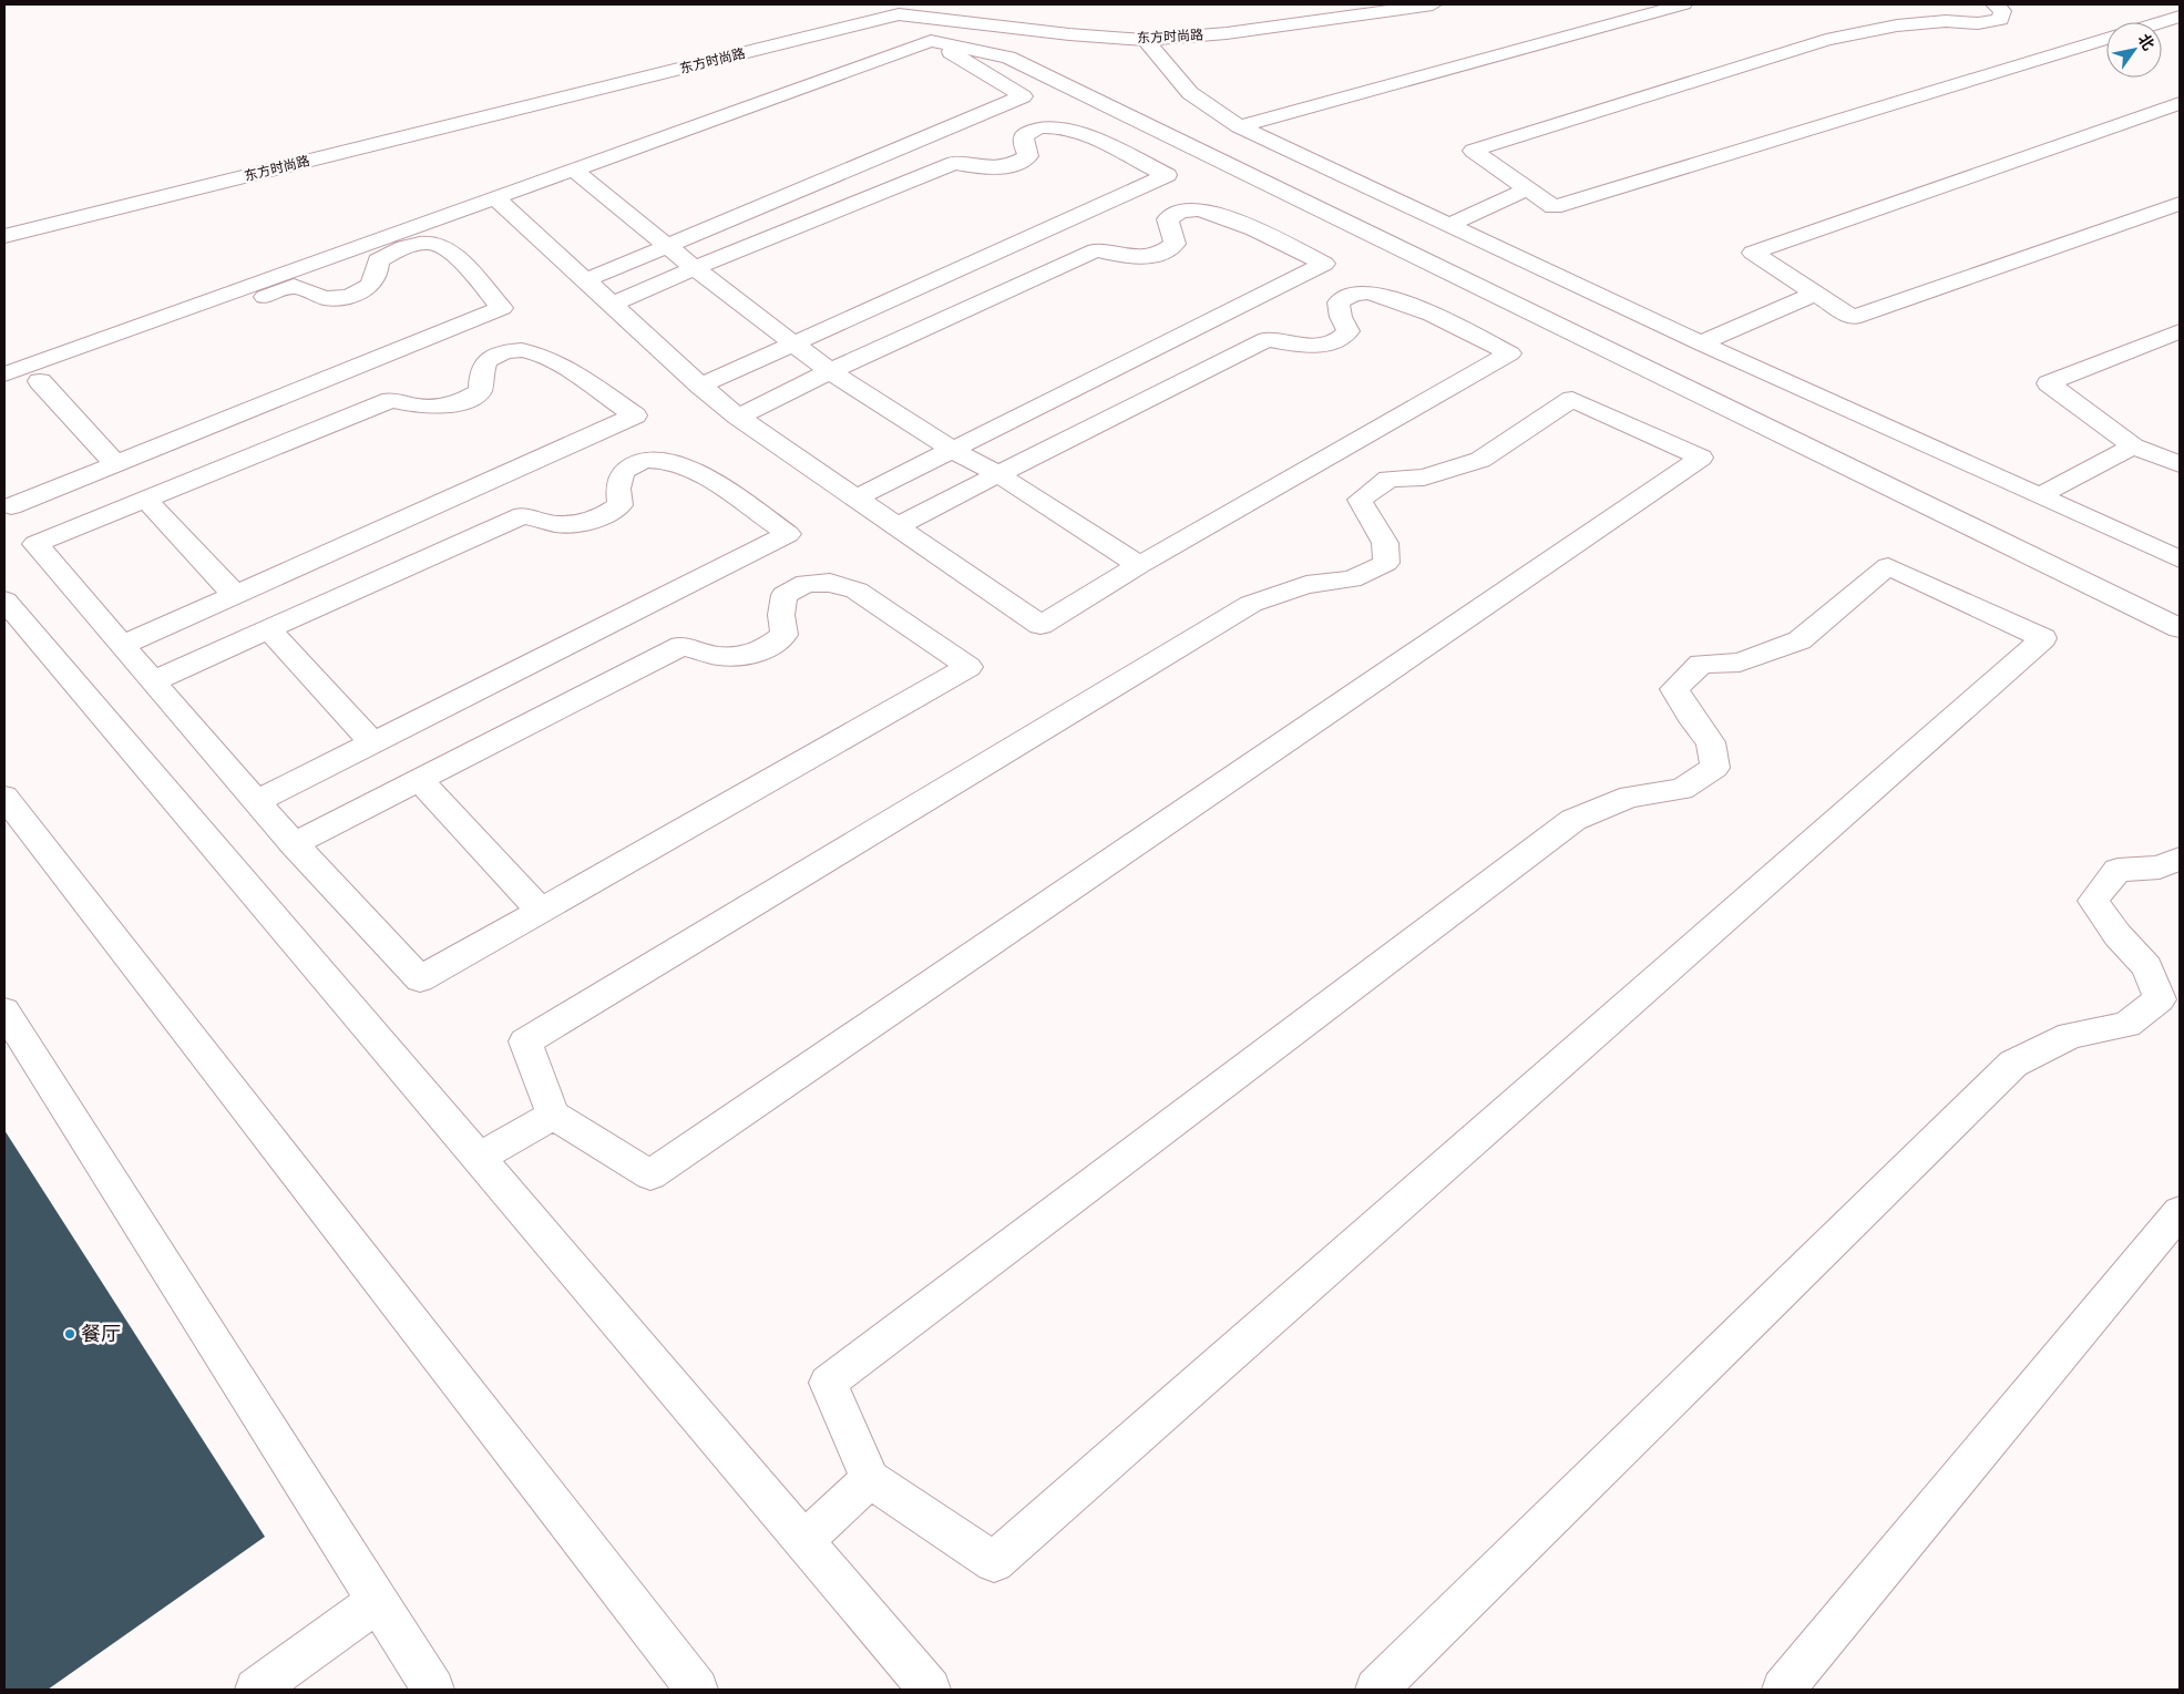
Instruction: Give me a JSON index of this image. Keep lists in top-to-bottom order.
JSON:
{
  "streets": {
    "main road": ["东方时尚路"]
  },
  "places": ["餐厅"],
  "north": "top right"
}
